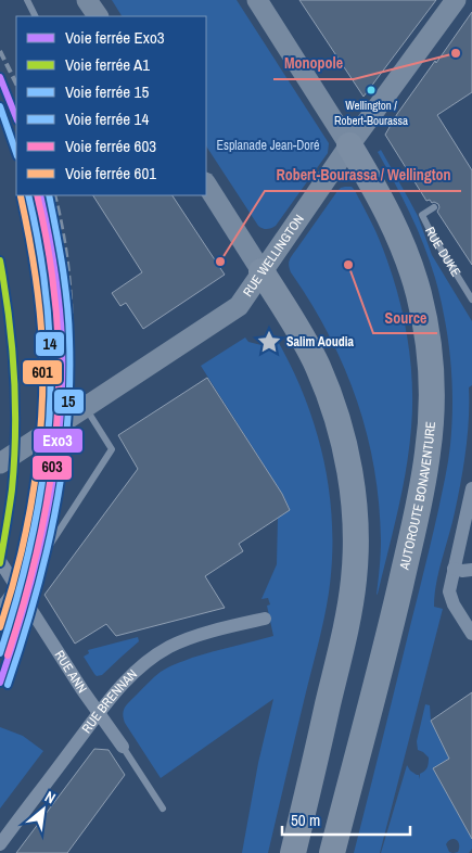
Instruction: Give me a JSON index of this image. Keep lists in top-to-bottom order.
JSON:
{
  "streets": {
    "highway": ["AUTOROUTE BONAVENTURE"],
    "street": ["RUE WELLINGTON", "RUE ANN", "RUE BRENNAN"],
    "lane": ["RUE DUKE"]
  },
  "crossings": [
    ["RUE WELLINGTON", "AUTOROUTE BONAVENTURE"],
    ["RUE ANN", "RUE BRENNAN"]
  ],
  "parks": ["Esplanade Jean-Doré"],
  "places": {
    "other": [
      "Monopole",
      "Wellington / Robert-Bourassa",
      "Robert-Bourassa / Wellington",
      "Source"
    ],
    "place": ["Salim Aoudia"]
  },
  "lines": [
    "rail line Exo3",
    "rail line 14",
    "rail line 15",
    "rail line 603",
    "rail line 601",
    "rail line A1"
  ],
  "legend": [
    "Voie ferrée Exo3",
    "Voie ferrée A1",
    "Voie ferrée 15",
    "Voie ferrée 14",
    "Voie ferrée 603",
    "Voie ferrée 601"
  ],
  "scale_bar": "50 m",
  "north": "top right"
}
